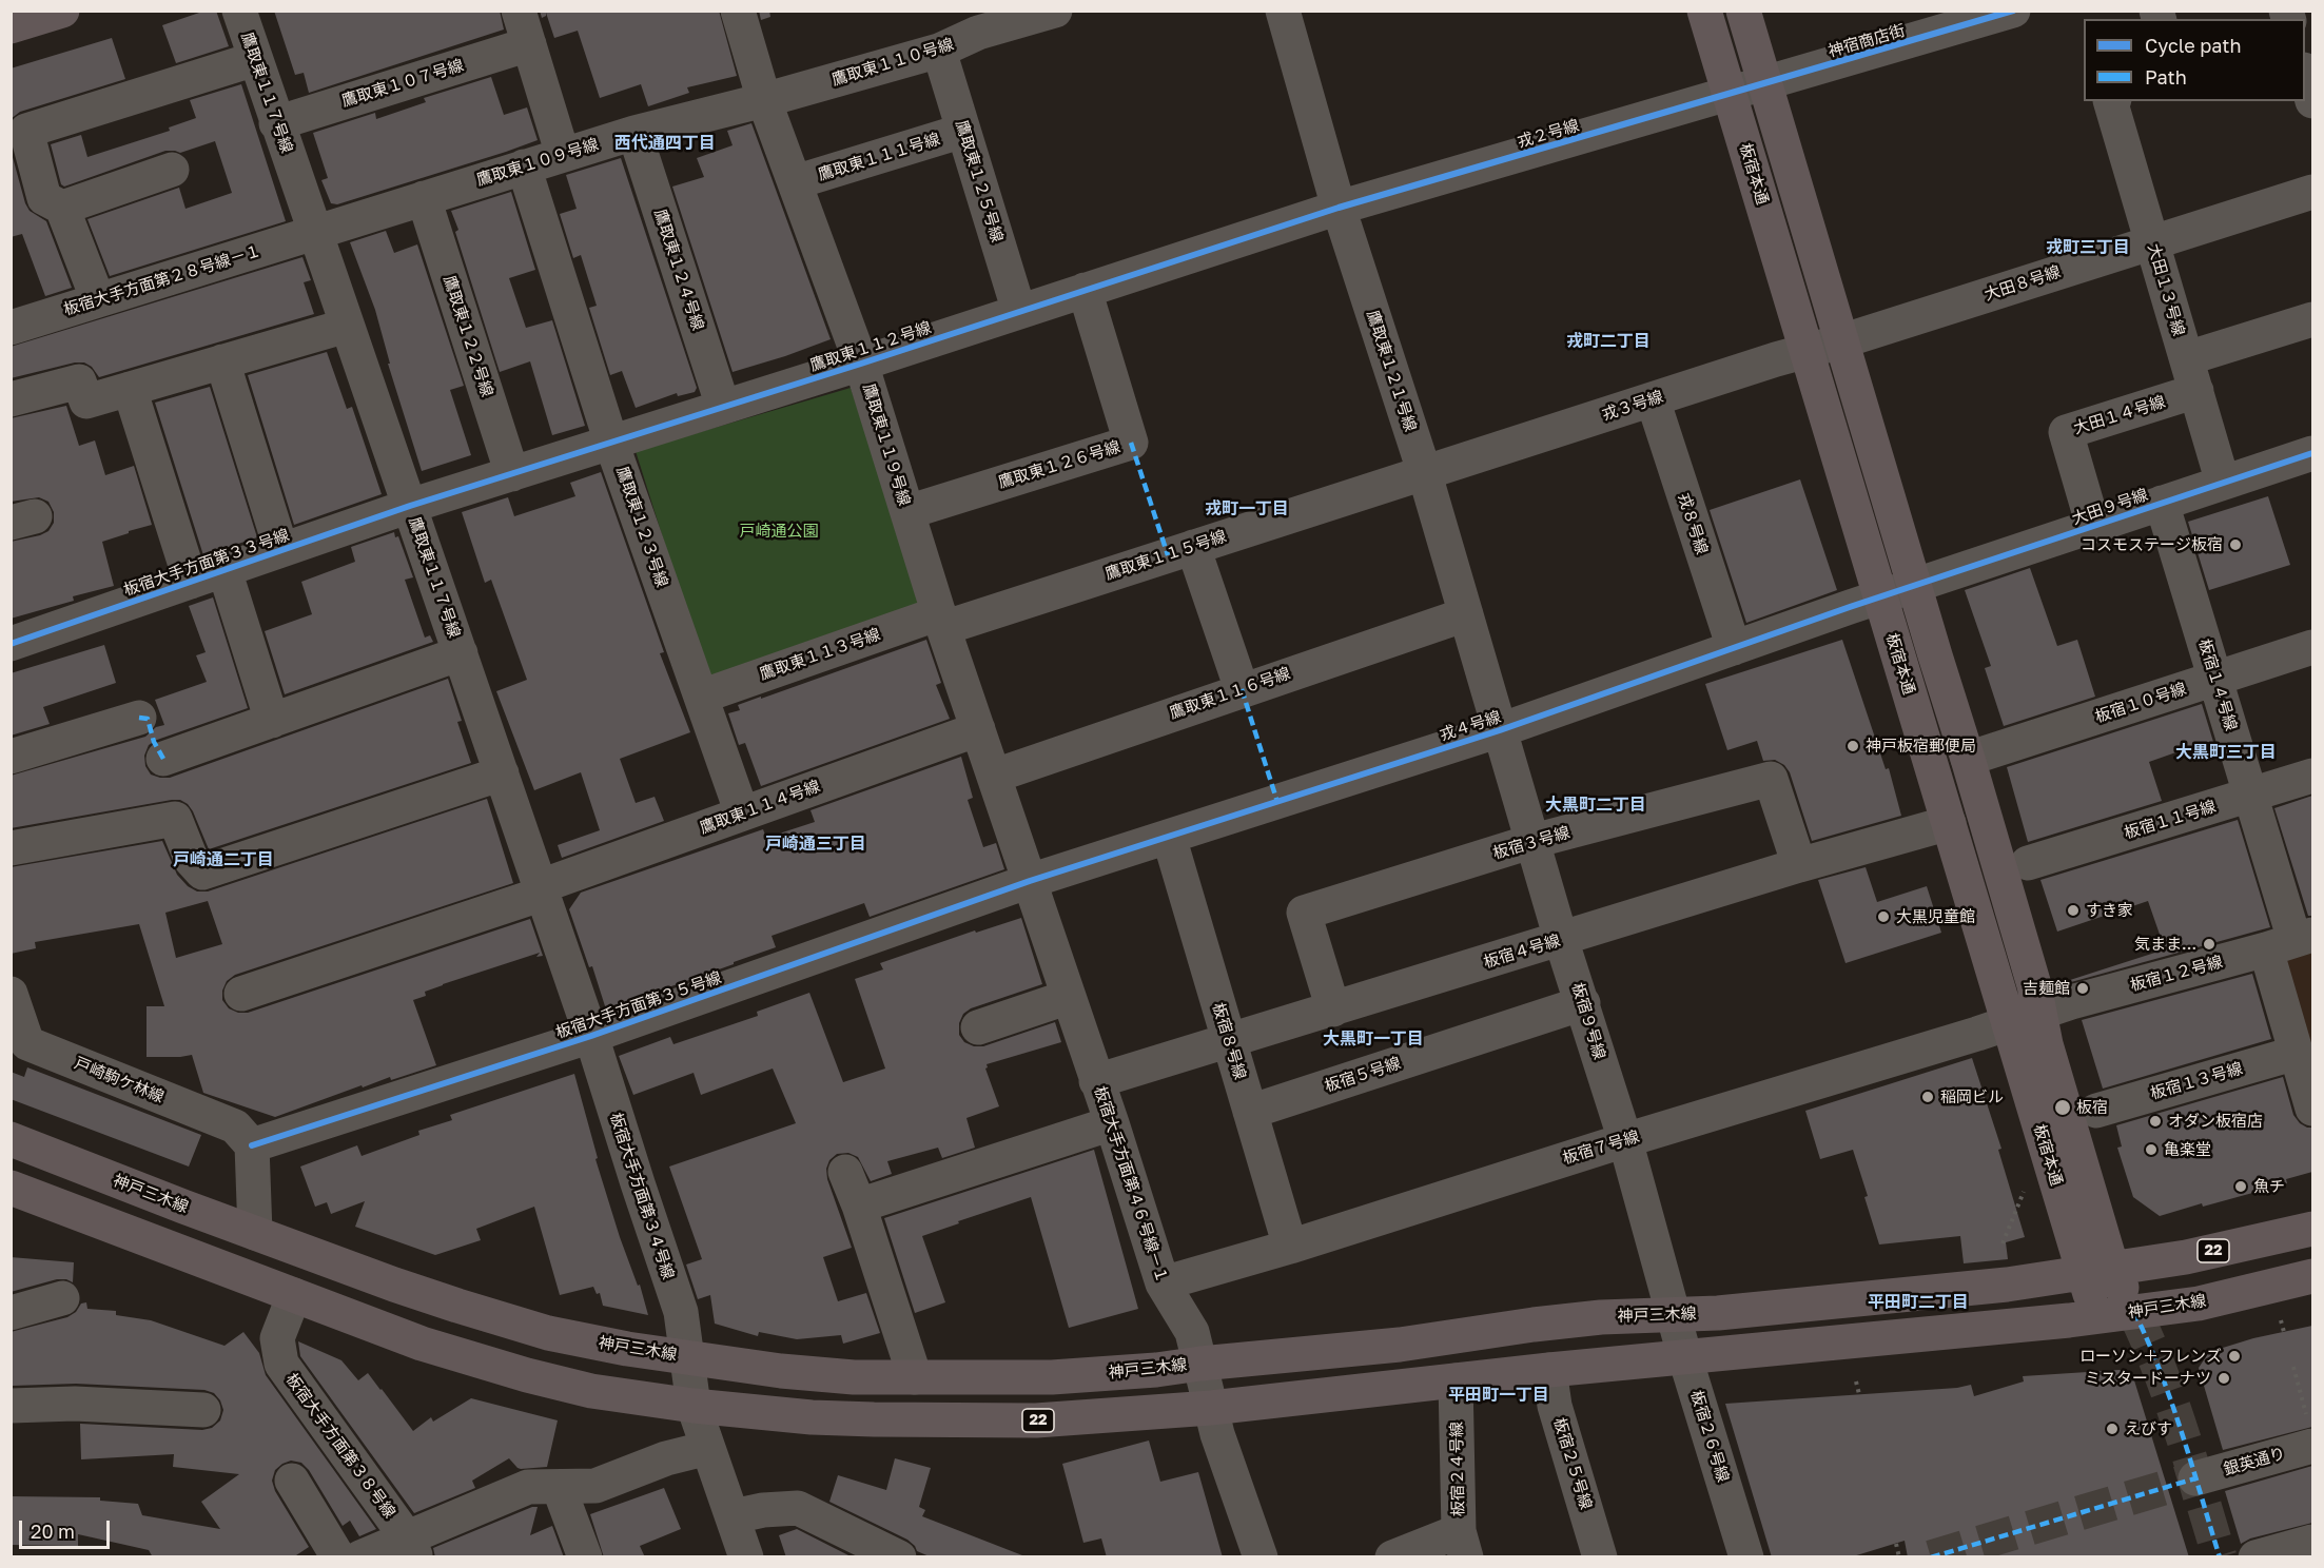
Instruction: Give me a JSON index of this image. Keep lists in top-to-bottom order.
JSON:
{
  "streets": {
    "main road": ["板宿本通", "神戸三木線", "22"],
    "street": [
      "神宿商店街",
      "鷹取東１１０号線",
      "鷹取東１０７号線",
      "鷹取東１１７号線",
      "戎２号線",
      "鷹取東１１１号線",
      "鷹取東１０９号線",
      "鷹取東１２５号線",
      "鷹取東１２４号線",
      "板宿大手方面第２８号線－１",
      "大田８号線",
      "大田１３号線",
      "鷹取東１２２号線",
      "鷹取東１１２号線",
      "鷹取東１２１号線",
      "戎３号線",
      "大田１４号線",
      "鷹取東１１９号線",
      "鷹取東１２６号線",
      "大田９号線",
      "戎８号線",
      "鷹取東１２３号線",
      "鷹取東１１５号線",
      "板宿大手方面第３３号線",
      "鷹取東１１３号線",
      "板宿１４号線",
      "鷹取東１１６号線",
      "板宿１０号線",
      "戎４号線",
      "鷹取東１１４号線",
      "板宿１１号線",
      "板宿３号線",
      "板宿４号線",
      "板宿１２号線",
      "板宿大手方面第３５号線",
      "板宿９号線",
      "板宿８号線",
      "板宿５号線",
      "戸崎駒ケ林線",
      "板宿１３号線",
      "板宿７号線",
      "板宿大手方面第４６号線－１",
      "板宿大手方面第３４号線",
      "板宿２６号線",
      "板宿大手方面第３８号線",
      "銀英通り",
      "板宿２５号線",
      "板宿２４号線"
    ]
  },
  "crossings": [
    ["神宿商店街", "戎２号線"],
    ["神宿商店街", "板宿本通"],
    ["鷹取東１１０号線", "鷹取東１０９号線"],
    ["鷹取東１１０号線", "鷹取東１２５号線"],
    ["鷹取東１１０号線", "鷹取東１１９号線"],
    ["鷹取東１０７号線", "鷹取東１１７号線"],
    ["鷹取東１１７号線", "鷹取東１０９号線"],
    ["鷹取東１１７号線", "板宿大手方面第２８号線－１"],
    ["鷹取東１１７号線", "鷹取東１１２号線"],
    ["鷹取東１１７号線", "板宿大手方面第３３号線"],
    ["鷹取東１１７号線", "鷹取東１１４号線"],
    ["鷹取東１１７号線", "板宿大手方面第３５号線"],
    ["鷹取東１１７号線", "板宿大手方面第３４号線"],
    ["戎２号線", "板宿本通"],
    ["戎２号線", "鷹取東１１２号線"],
    ["戎２号線", "鷹取東１２１号線"],
    ["鷹取東１１１号線", "鷹取東１２５号線"],
    ["鷹取東１１１号線", "鷹取東１１９号線"],
    ["鷹取東１０９号線", "鷹取東１２４号線"],
    ["鷹取東１０９号線", "板宿大手方面第２８号線－１"],
    ["鷹取東１０９号線", "鷹取東１２２号線"],
    ["鷹取東１０９号線", "鷹取東１１９号線"],
    ["鷹取東１０９号線", "鷹取東１２３号線"],
    ["板宿本通", "大田８号線"],
    ["板宿本通", "戎３号線"],
    ["板宿本通", "大田９号線"],
    ["板宿本通", "板宿１０号線"],
    ["板宿本通", "戎４号線"],
    ["板宿本通", "板宿４号線"],
    ["板宿本通", "板宿１２号線"],
    ["板宿本通", "板宿７号線"],
    ["板宿本通", "神戸三木線"],
    ["鷹取東１２５号線", "鷹取東１１２号線"],
    ["鷹取東１２４号線", "鷹取東１１２号線"],
    ["大田８号線", "大田１３号線"],
    ["大田８号線", "戎３号線"],
    ["大田１３号線", "大田１４号線"],
    ["大田１３号線", "大田９号線"],
    ["鷹取東１２２号線", "鷹取東１１２号線"],
    ["鷹取東１１２号線", "鷹取東１２１号線"],
    ["鷹取東１１２号線", "鷹取東１１９号線"],
    ["鷹取東１１２号線", "鷹取東１２６号線"],
    ["鷹取東１１２号線", "鷹取東１２３号線"],
    ["鷹取東１１２号線", "板宿大手方面第３３号線"],
    ["鷹取東１２１号線", "戎３号線"],
    ["鷹取東１２１号線", "鷹取東１１５号線"],
    ["鷹取東１２１号線", "鷹取東１１６号線"],
    ["鷹取東１２１号線", "戎４号線"],
    ["鷹取東１２１号線", "板宿９号線"],
    ["戎３号線", "戎８号線"],
    ["戎３号線", "鷹取東１１５号線"],
    ["大田１４号線", "大田９号線"],
    ["鷹取東１１９号線", "鷹取東１２６号線"],
    ["鷹取東１１９号線", "鷹取東１１５号線"],
    ["鷹取東１１９号線", "鷹取東１１３号線"],
    ["鷹取東１１９号線", "鷹取東１１６号線"],
    ["鷹取東１１９号線", "戎４号線"],
    ["鷹取東１１９号線", "鷹取東１１４号線"],
    ["鷹取東１１９号線", "板宿大手方面第３５号線"],
    ["鷹取東１１９号線", "板宿大手方面第４６号線－１"],
    ["大田９号線", "板宿１４号線"],
    ["大田９号線", "戎４号線"],
    ["戎８号線", "戎４号線"],
    ["鷹取東１２３号線", "鷹取東１１３号線"],
    ["鷹取東１２３号線", "鷹取東１１４号線"],
    ["鷹取東１１５号線", "鷹取東１１３号線"],
    ["板宿１４号線", "板宿１０号線"],
    ["板宿１４号線", "板宿１１号線"],
    ["板宿１４号線", "板宿１２号線"],
    ["板宿１４号線", "板宿１３号線"],
    ["戎４号線", "板宿大手方面第３５号線"],
    ["戎４号線", "板宿９号線"],
    ["戎４号線", "板宿８号線"],
    ["戎４号線", "板宿大手方面第４６号線－１"],
    ["板宿３号線", "板宿４号線"],
    ["板宿３号線", "板宿９号線"],
    ["板宿４号線", "板宿９号線"],
    ["板宿４号線", "板宿８号線"],
    ["板宿４号線", "板宿大手方面第４６号線－１"],
    ["板宿１２号線", "板宿７号線"],
    ["板宿大手方面第３５号線", "戸崎駒ケ林線"],
    ["板宿大手方面第３５号線", "板宿大手方面第４６号線－１"],
    ["板宿大手方面第３５号線", "板宿大手方面第３４号線"],
    ["板宿９号線", "板宿５号線"],
    ["板宿９号線", "板宿７号線"],
    ["板宿９号線", "神戸三木線"],
    ["板宿９号線", "板宿２６号線"],
    ["板宿８号線", "板宿５号線"],
    ["板宿８号線", "板宿７号線"],
    ["板宿７号線", "板宿大手方面第４６号線－１"],
    ["板宿大手方面第４６号線－１", "神戸三木線"],
    ["神戸三木線", "板宿大手方面第３４号線"],
    ["神戸三木線", "板宿２６号線"],
    ["神戸三木線", "板宿大手方面第３８号線"],
    ["神戸三木線", "板宿２５号線"],
    ["神戸三木線", "板宿２４号線"]
  ],
  "districts": [
    "西代通四丁目",
    "戎町三丁目",
    "戎町二丁目",
    "戎町一丁目",
    "大黒町三丁目",
    "大黒町二丁目",
    "戸崎通三丁目",
    "戸崎通二丁目",
    "大黒町一丁目",
    "平田町二丁目",
    "平田町一丁目"
  ],
  "parks": ["戸崎通公園"],
  "places": [
    "コスモステージ板宿",
    "神戸板宿郵便局",
    "すき家",
    "大黒児童館",
    "気まま…",
    "吉麺館",
    "稲岡ビル",
    "板宿",
    "オダン板宿店",
    "亀楽堂",
    "魚チ",
    "ローソン＋フレンズ",
    "ミスタードーナツ",
    "えびす"
  ],
  "legend": ["Cycle path", "Path"],
  "scale_bar": "20 m"
}
